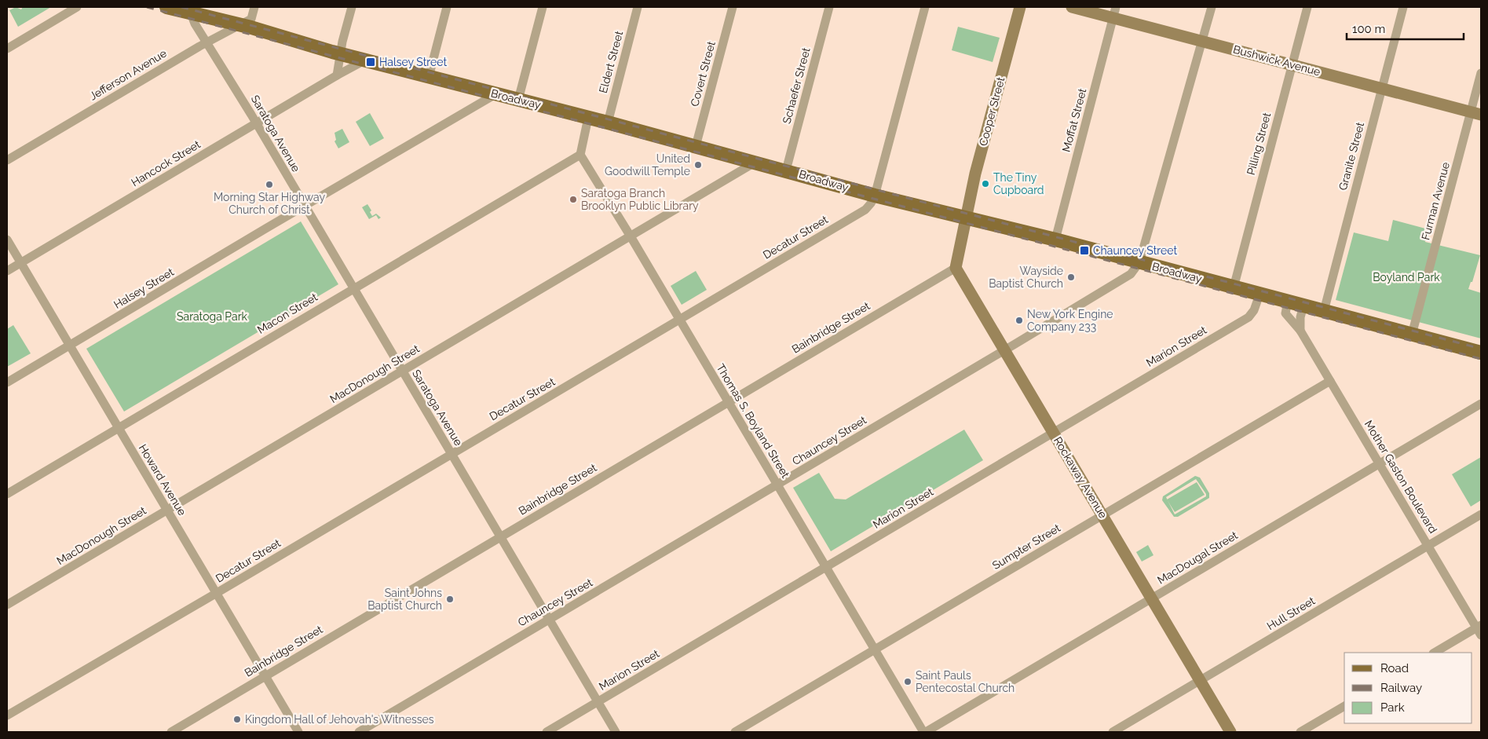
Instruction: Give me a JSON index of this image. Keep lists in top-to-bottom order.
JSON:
{
  "streets": {
    "main road": [
      "Bushwick Avenue",
      "Broadway",
      "Cooper Street",
      "Rockaway Avenue"
    ],
    "street": [
      "Eldert Street",
      "Covert Street",
      "Jefferson Avenue",
      "Schaefer Street",
      "Moffat Street",
      "Saratoga Avenue",
      "Pilling Street",
      "Granite Street",
      "Hancock Street",
      "Furman Avenue",
      "Decatur Street",
      "Halsey Street",
      "Macon Street",
      "Bainbridge Street",
      "Marion Street",
      "MacDonough Street",
      "Thomas S. Boyland Street",
      "Chauncey Street",
      "Mother Gaston Boulevard",
      "Howard Avenue",
      "Sumpter Street",
      "MacDougal Street",
      "Hull Street"
    ]
  },
  "crossings": [
    ["Bushwick Avenue", "Moffat Street"],
    ["Bushwick Avenue", "Pilling Street"],
    ["Bushwick Avenue", "Granite Street"],
    ["Bushwick Avenue", "Furman Avenue"],
    ["Bushwick Avenue", "Chauncey Street"],
    ["Eldert Street", "Broadway"],
    ["Covert Street", "Broadway"],
    ["Jefferson Avenue", "Broadway"],
    ["Jefferson Avenue", "Saratoga Avenue"],
    ["Schaefer Street", "Broadway"],
    ["Broadway", "Cooper Street"],
    ["Broadway", "Moffat Street"],
    ["Broadway", "Saratoga Avenue"],
    ["Broadway", "Pilling Street"],
    ["Broadway", "Granite Street"],
    ["Broadway", "Hancock Street"],
    ["Broadway", "Furman Avenue"],
    ["Broadway", "Decatur Street"],
    ["Broadway", "Halsey Street"],
    ["Broadway", "Marion Street"],
    ["Broadway", "MacDonough Street"],
    ["Broadway", "Chauncey Street"],
    ["Broadway", "Mother Gaston Boulevard"],
    ["Saratoga Avenue", "Hancock Street"],
    ["Saratoga Avenue", "Decatur Street"],
    ["Saratoga Avenue", "Halsey Street"],
    ["Saratoga Avenue", "Macon Street"],
    ["Saratoga Avenue", "Bainbridge Street"],
    ["Saratoga Avenue", "Marion Street"],
    ["Saratoga Avenue", "MacDonough Street"],
    ["Saratoga Avenue", "Chauncey Street"],
    ["Hancock Street", "Howard Avenue"],
    ["Decatur Street", "Thomas S. Boyland Street"],
    ["Decatur Street", "Howard Avenue"],
    ["Halsey Street", "Howard Avenue"],
    ["Macon Street", "Thomas S. Boyland Street"],
    ["Macon Street", "Howard Avenue"],
    ["Bainbridge Street", "Thomas S. Boyland Street"],
    ["Bainbridge Street", "Rockaway Avenue"],
    ["Bainbridge Street", "Howard Avenue"],
    ["Marion Street", "Thomas S. Boyland Street"],
    ["Marion Street", "Rockaway Avenue"],
    ["MacDonough Street", "Thomas S. Boyland Street"],
    ["MacDonough Street", "Howard Avenue"],
    ["Thomas S. Boyland Street", "Chauncey Street"],
    ["Thomas S. Boyland Street", "Sumpter Street"],
    ["Thomas S. Boyland Street", "MacDougal Street"],
    ["Chauncey Street", "Rockaway Avenue"],
    ["Mother Gaston Boulevard", "Sumpter Street"],
    ["Mother Gaston Boulevard", "MacDougal Street"],
    ["Mother Gaston Boulevard", "Hull Street"],
    ["Rockaway Avenue", "Sumpter Street"],
    ["Rockaway Avenue", "MacDougal Street"],
    ["Rockaway Avenue", "Hull Street"]
  ],
  "parks": ["Boyland Park", "Saratoga Park"],
  "places": {
    "transit": ["Halsey Street", "Chauncey Street"],
    "other": [
      "United Goodwill Temple",
      "The Tiny Cupboard",
      "Morning Star Highway Church of Christ",
      "Saratoga Branch Brooklyn Public Library",
      "Wayside Baptist Church",
      "New York Engine Company 233",
      "Saint Johns Baptist Church",
      "Saint Pauls Pentecostal Church",
      "Kingdom Hall of Jehovah's Witnesses"
    ]
  },
  "legend": ["Road", "Railway", "Park"],
  "scale_bar": "100 m"
}
